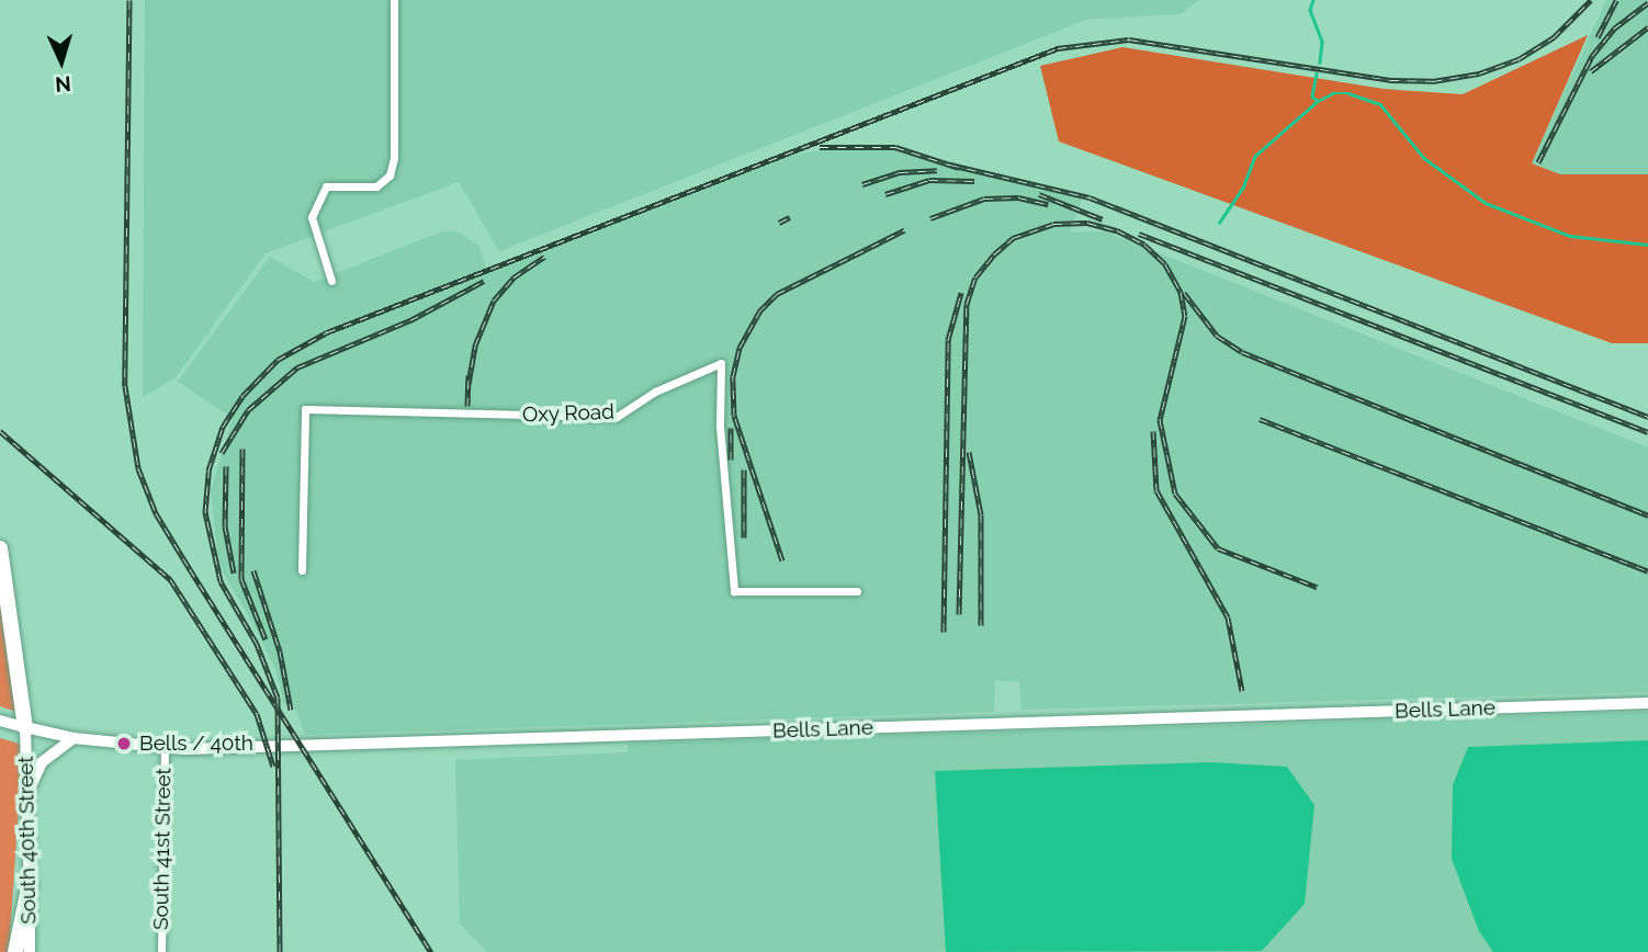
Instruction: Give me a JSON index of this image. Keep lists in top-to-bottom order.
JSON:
{
  "streets": {
    "main road": ["Bells Lane", "South 40th Street"],
    "street": ["Oxy Road", "South 41st Street"]
  },
  "crossings": [
    ["Bells Lane", "South 40th Street"],
    ["Bells Lane", "South 41st Street"]
  ],
  "places": ["Bells / 40th"],
  "north": "bottom"
}
